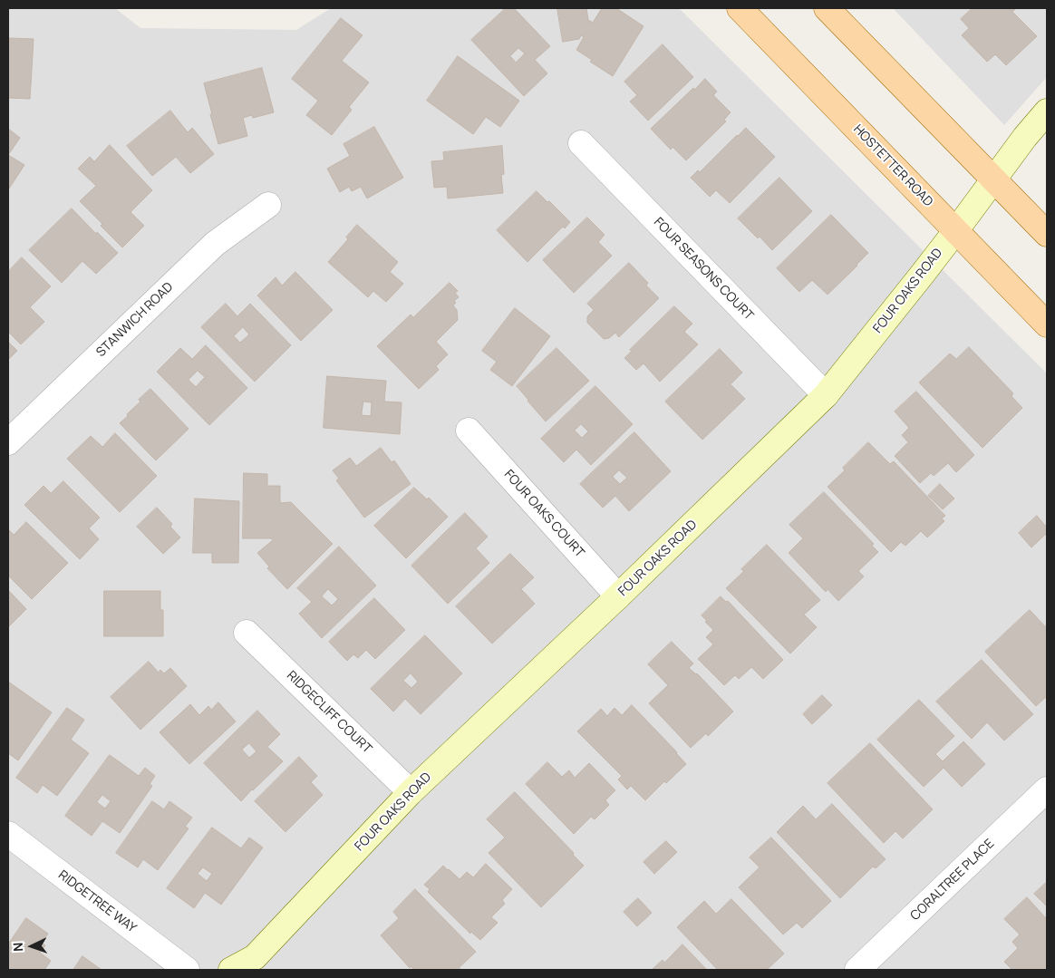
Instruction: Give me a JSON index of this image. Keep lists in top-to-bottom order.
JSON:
{
  "streets": {
    "main road": ["HOSTETTER ROAD"],
    "street": [
      "FOUR SEASONS COURT",
      "FOUR OAKS ROAD",
      "STANWICH ROAD",
      "FOUR OAKS COURT",
      "RIDGECLIFF COURT",
      "CORALTREE PLACE",
      "RIDGETREE WAY"
    ]
  },
  "crossings": [
    ["HOSTETTER ROAD", "FOUR OAKS ROAD"],
    ["FOUR SEASONS COURT", "FOUR OAKS ROAD"],
    ["FOUR OAKS ROAD", "FOUR OAKS COURT"],
    ["FOUR OAKS ROAD", "RIDGECLIFF COURT"]
  ],
  "north": "left"
}
